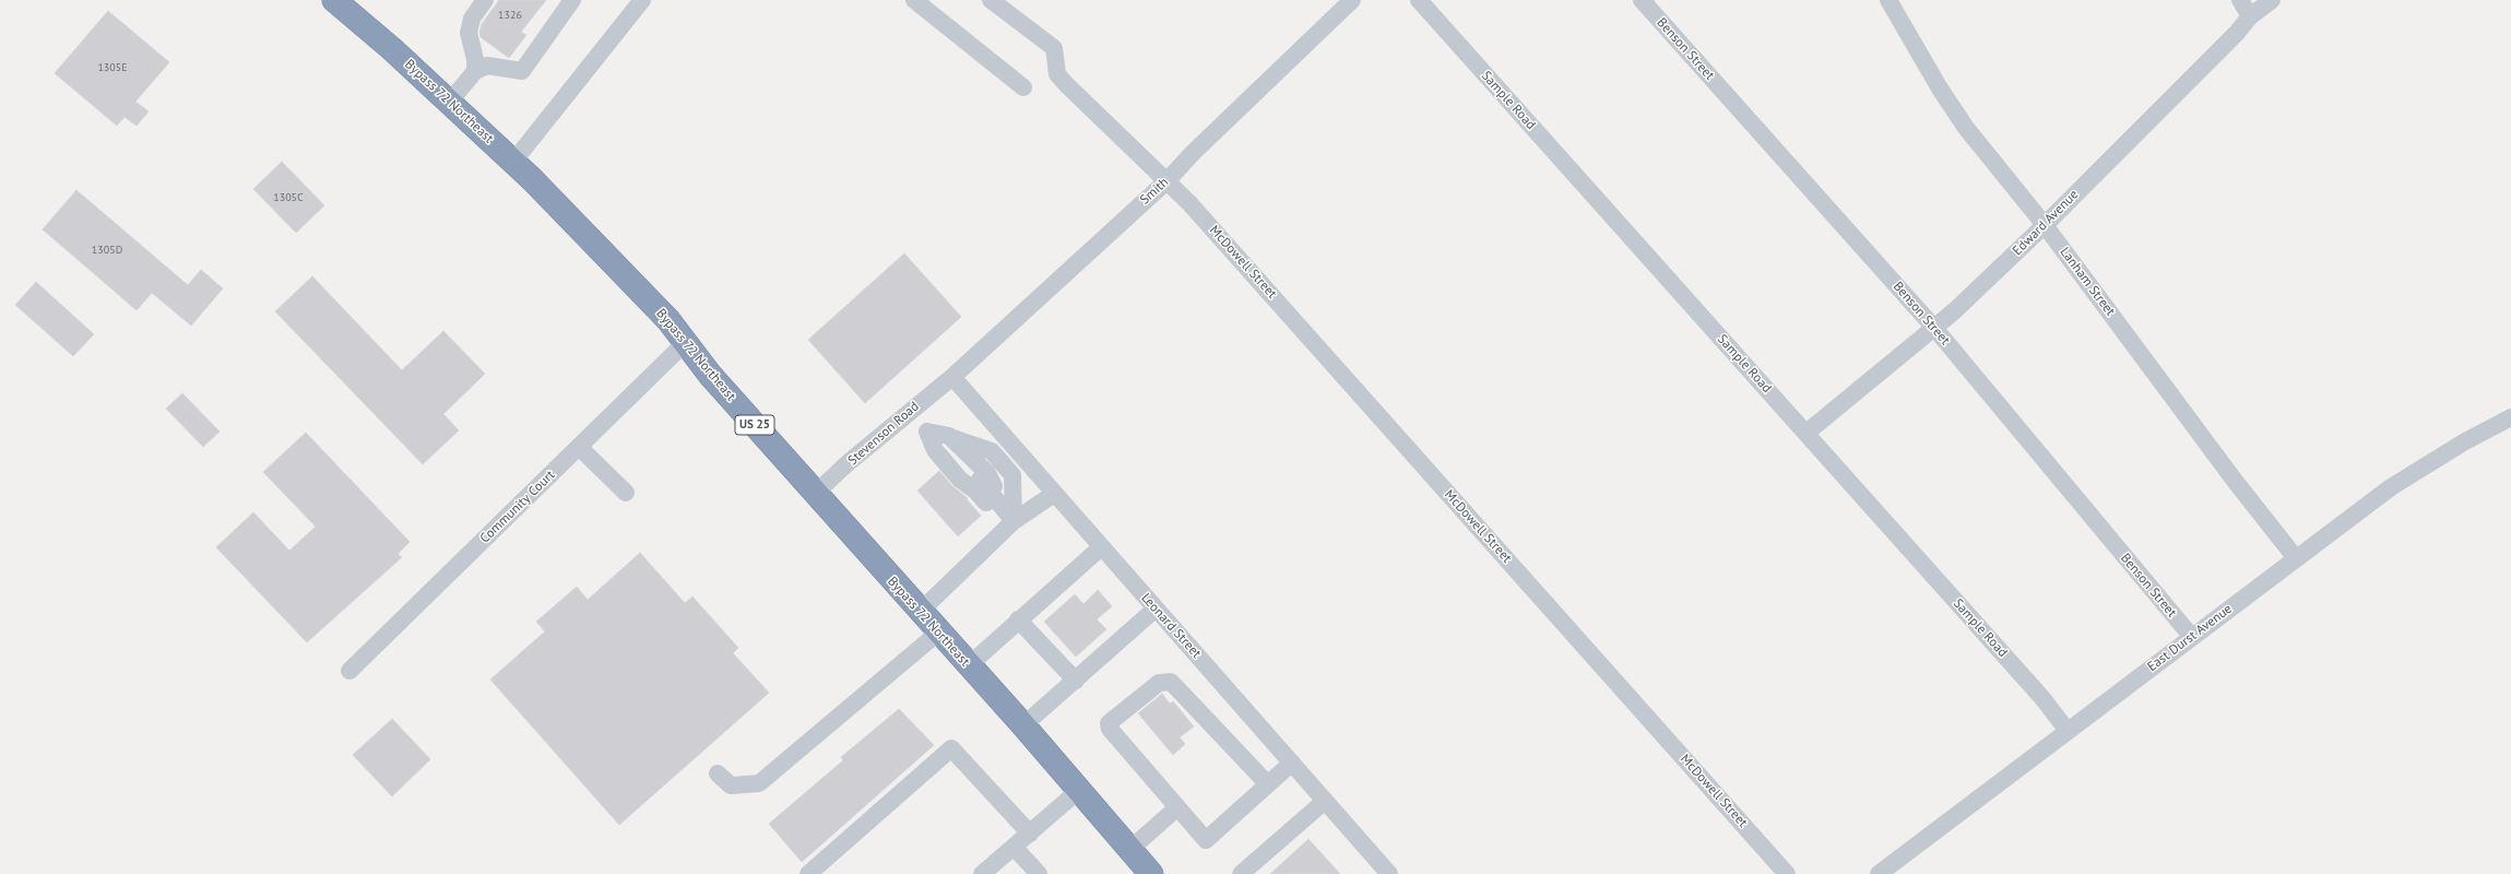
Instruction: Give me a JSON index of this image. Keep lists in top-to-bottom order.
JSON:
{
  "streets": {
    "highway": ["Bypass 72 Northeast", "US 25"],
    "street": [
      "Benson Street",
      "Sample Road",
      "Smith",
      "Edward Avenue",
      "McDowell Street",
      "Lanham Street",
      "Stevenson Road",
      "Community Court",
      "Leonard Street",
      "East Durst Avenue"
    ]
  },
  "crossings": [
    ["Benson Street", "Edward Avenue"],
    ["Benson Street", "East Durst Avenue"],
    ["Sample Road", "Edward Avenue"],
    ["Sample Road", "East Durst Avenue"],
    ["Bypass 72 Northeast", "Stevenson Road"],
    ["Bypass 72 Northeast", "Community Court"],
    ["Smith", "McDowell Street"],
    ["Smith", "Stevenson Road"],
    ["Smith", "Leonard Street"],
    ["Edward Avenue", "Lanham Street"],
    ["Lanham Street", "East Durst Avenue"],
    ["Stevenson Road", "Leonard Street"]
  ],
  "house_numbers": [
    "1326",
    "1305E",
    "1305C",
    "1305D"
  ]
}
